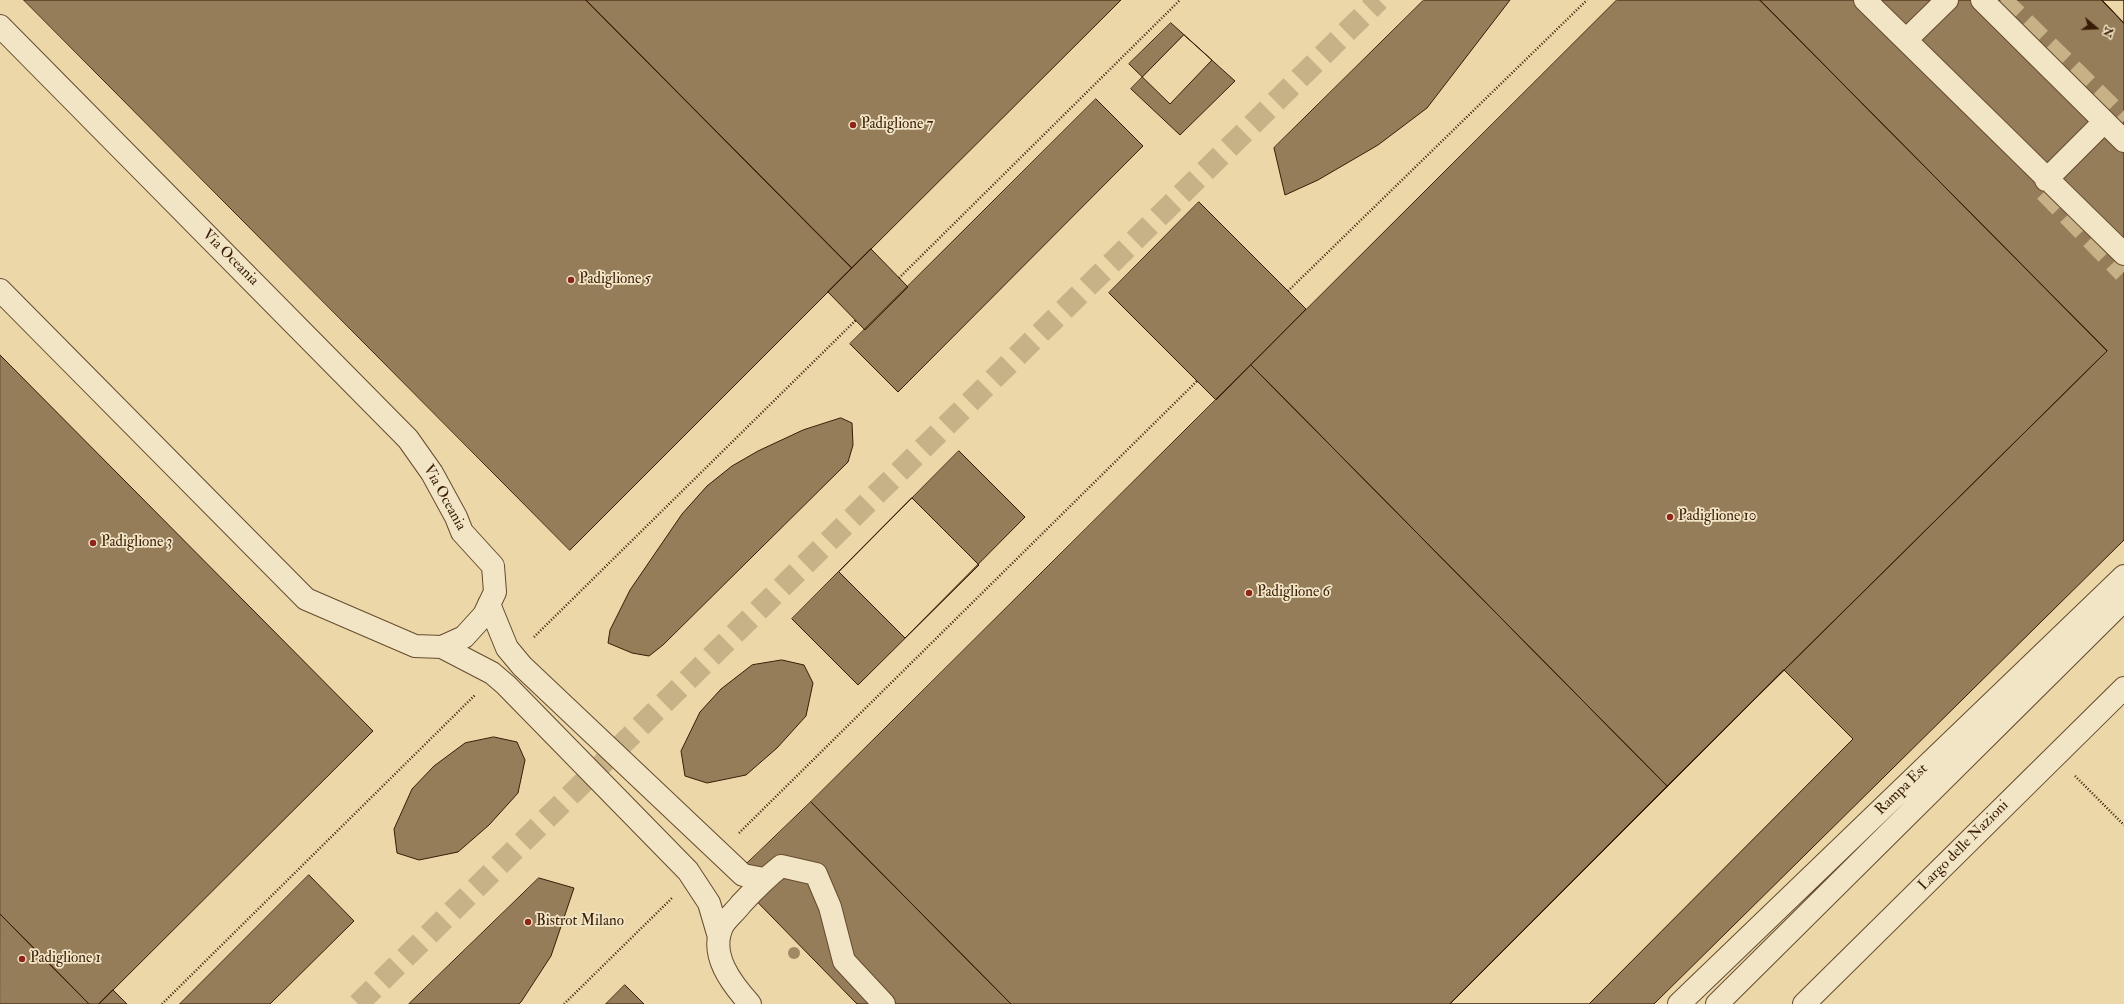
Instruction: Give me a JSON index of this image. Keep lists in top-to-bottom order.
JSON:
{
  "streets": {
    "lane": ["Via Oceania", "Rampa Est", "Largo delle Nazioni"]
  },
  "places": [
    "Padiglione 7",
    "Padiglione 5",
    "Padiglione 10",
    "Padiglione 3",
    "Padiglione 6",
    "Bistrot Milano",
    "Padiglione 1"
  ],
  "north": "right"
}
